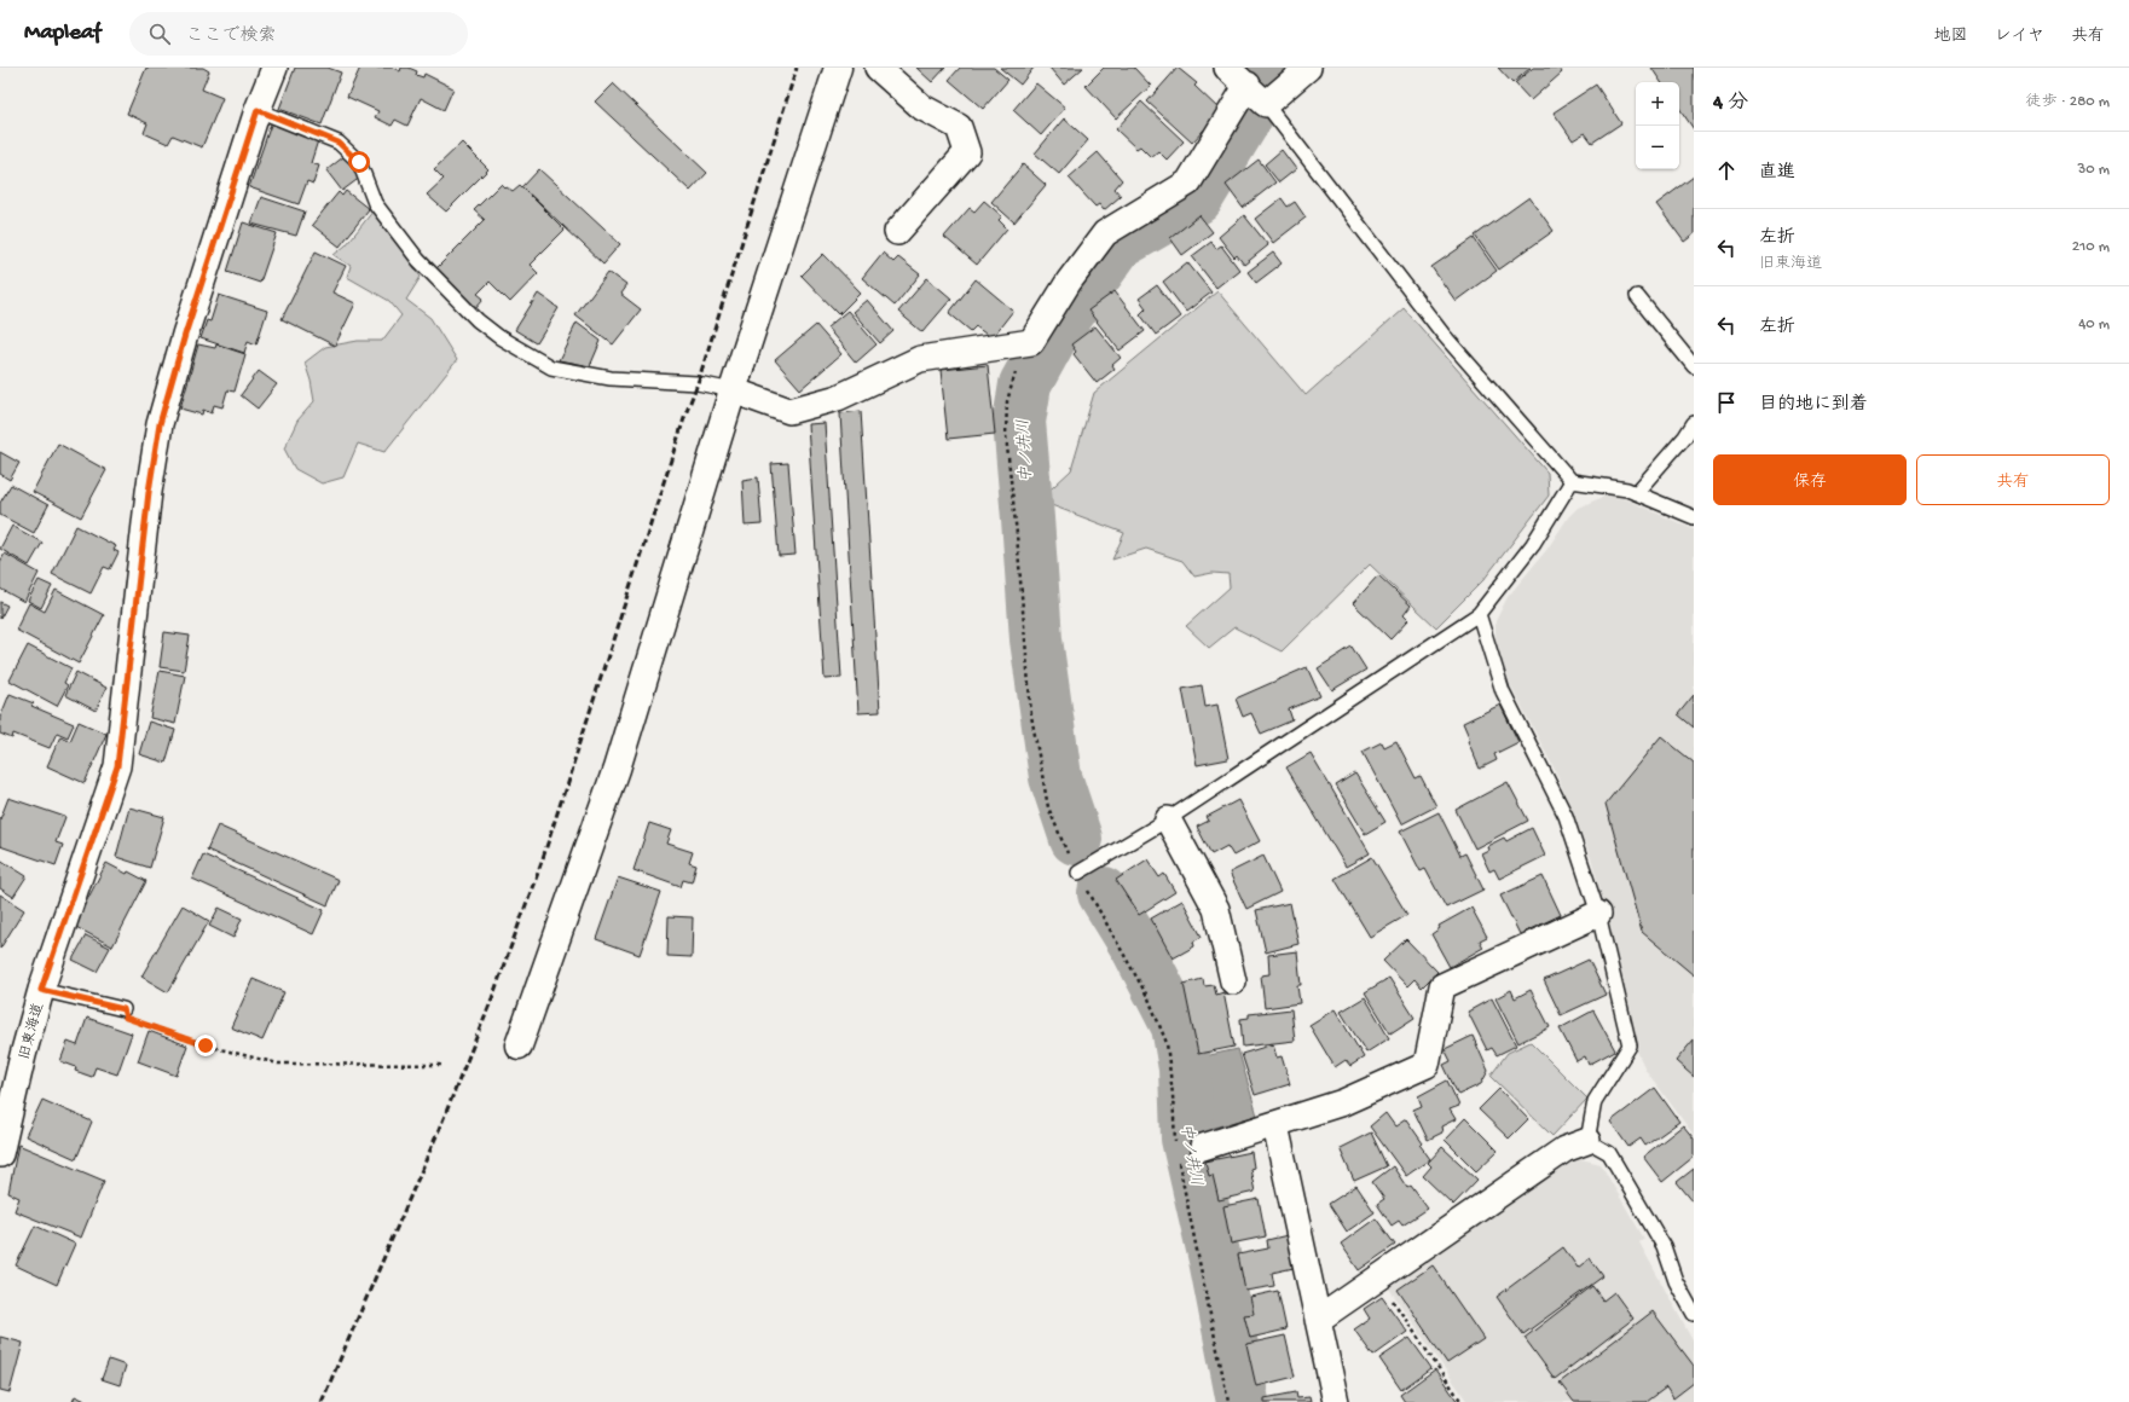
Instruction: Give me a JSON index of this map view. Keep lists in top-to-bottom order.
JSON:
{
  "streets": {
    "street": ["旧東海道"]
  },
  "water": ["中ノ井川"],
  "page": {
    "header": "Mapleaf",
    "search": "ここで検索",
    "nav": ["地図", "レイヤ", "共有"],
    "heading": ["4 分", "徒歩 · 280 m"],
    "map_buttons": ["+", "−"],
    "list": [
      ["直進", "30 m"],
      ["左折", "旧東海道", "210 m"],
      ["左折", "40 m"],
      "目的地に到着"
    ],
    "buttons": ["保存", "共有"]
  }
}
